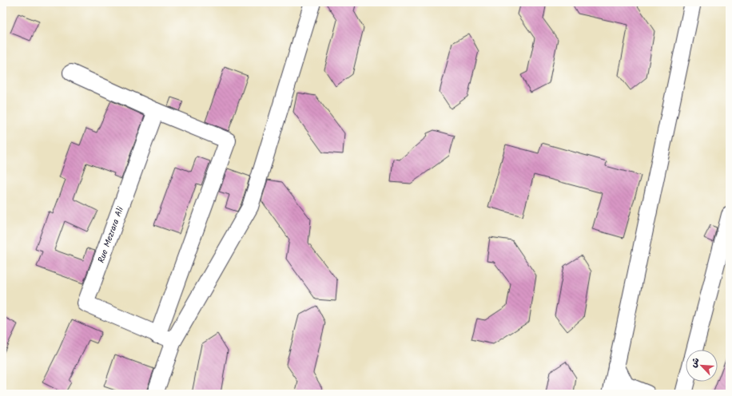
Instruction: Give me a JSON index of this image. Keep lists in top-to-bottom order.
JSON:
{
  "streets": {
    "street": ["Rue Mezrara Ali"]
  },
  "north": "top left"
}
